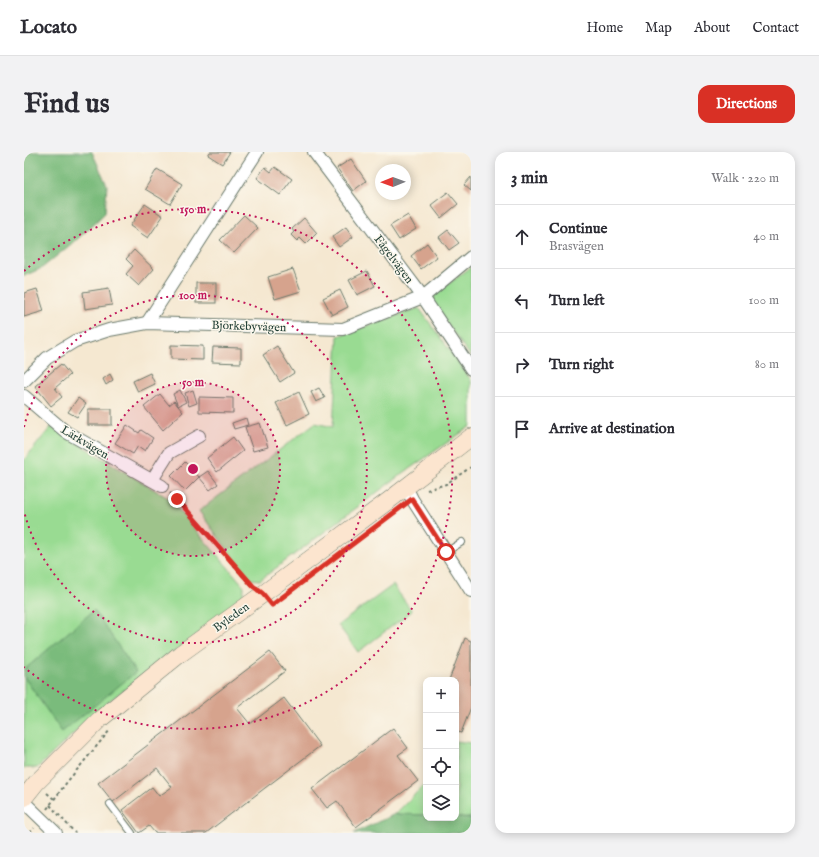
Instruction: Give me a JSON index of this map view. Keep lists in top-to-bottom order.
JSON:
{
  "streets": {
    "street": [
      "Fågelvägen",
      "Björkebyvägen",
      "Lärkvägen",
      "Byleden"
    ]
  },
  "crossings": [
    ["Fågelvägen", "Björkebyvägen"]
  ],
  "north": "left",
  "page": {
    "header": "Locato",
    "nav": [
      "Home",
      "Map",
      "About",
      "Contact"
    ],
    "buttons": "Directions",
    "title": "Find us",
    "heading": ["3 min", "Walk · 220 m"],
    "list": [
      ["Continue", "Brasvägen", "40 m"],
      ["Turn left", "100 m"],
      ["Turn right", "80 m"],
      "Arrive at destination"
    ],
    "map_buttons": ["+", "−"]
  },
  "rings": ["150 m", "100 m", "50 m"]
}
